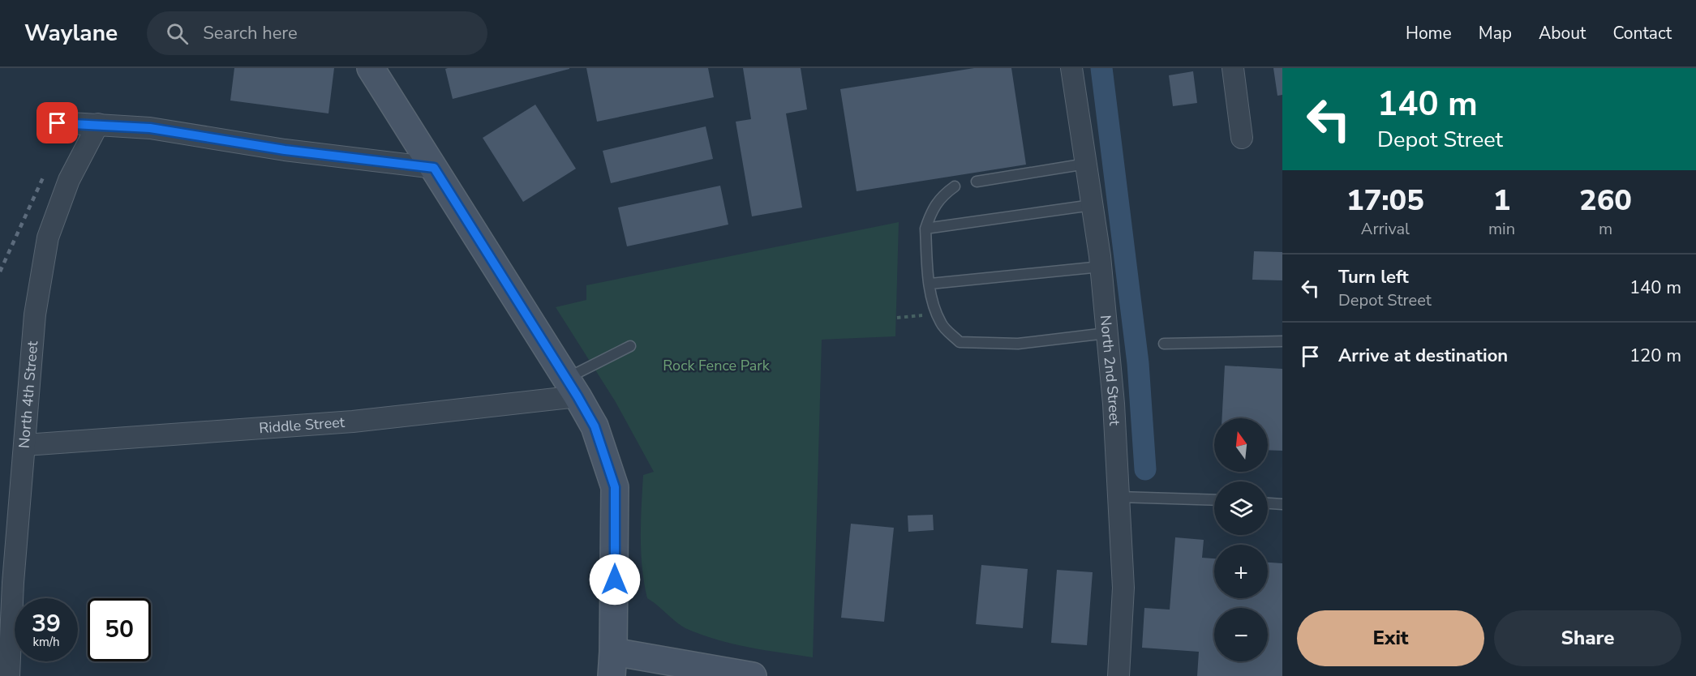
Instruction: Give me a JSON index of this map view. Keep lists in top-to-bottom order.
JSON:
{
  "streets": {
    "street": ["North 2nd Street", "North 4th Street", "Riddle Street"]
  },
  "crossings": [
    ["North 4th Street", "Riddle Street"]
  ],
  "parks": ["Rock Fence Park"],
  "north": "top",
  "page": {
    "header": "Waylane",
    "search": "Search here",
    "nav": [
      "Home",
      "Map",
      "About",
      "Contact"
    ],
    "turn": ["140 m", "Depot Street"],
    "eta": [
      "17:05",
      "Arrival",
      "1",
      "min",
      "260",
      "m"
    ],
    "list": [
      {
        "name": "Turn left",
        "note": "Depot Street",
        "value": "140 m"
      },
      {
        "name": "Arrive at destination",
        "value": "120 m"
      }
    ],
    "map_buttons": ["+", "−"],
    "speed": "39 km/h",
    "limit": "50",
    "buttons": ["Exit", "Share"]
  }
}
